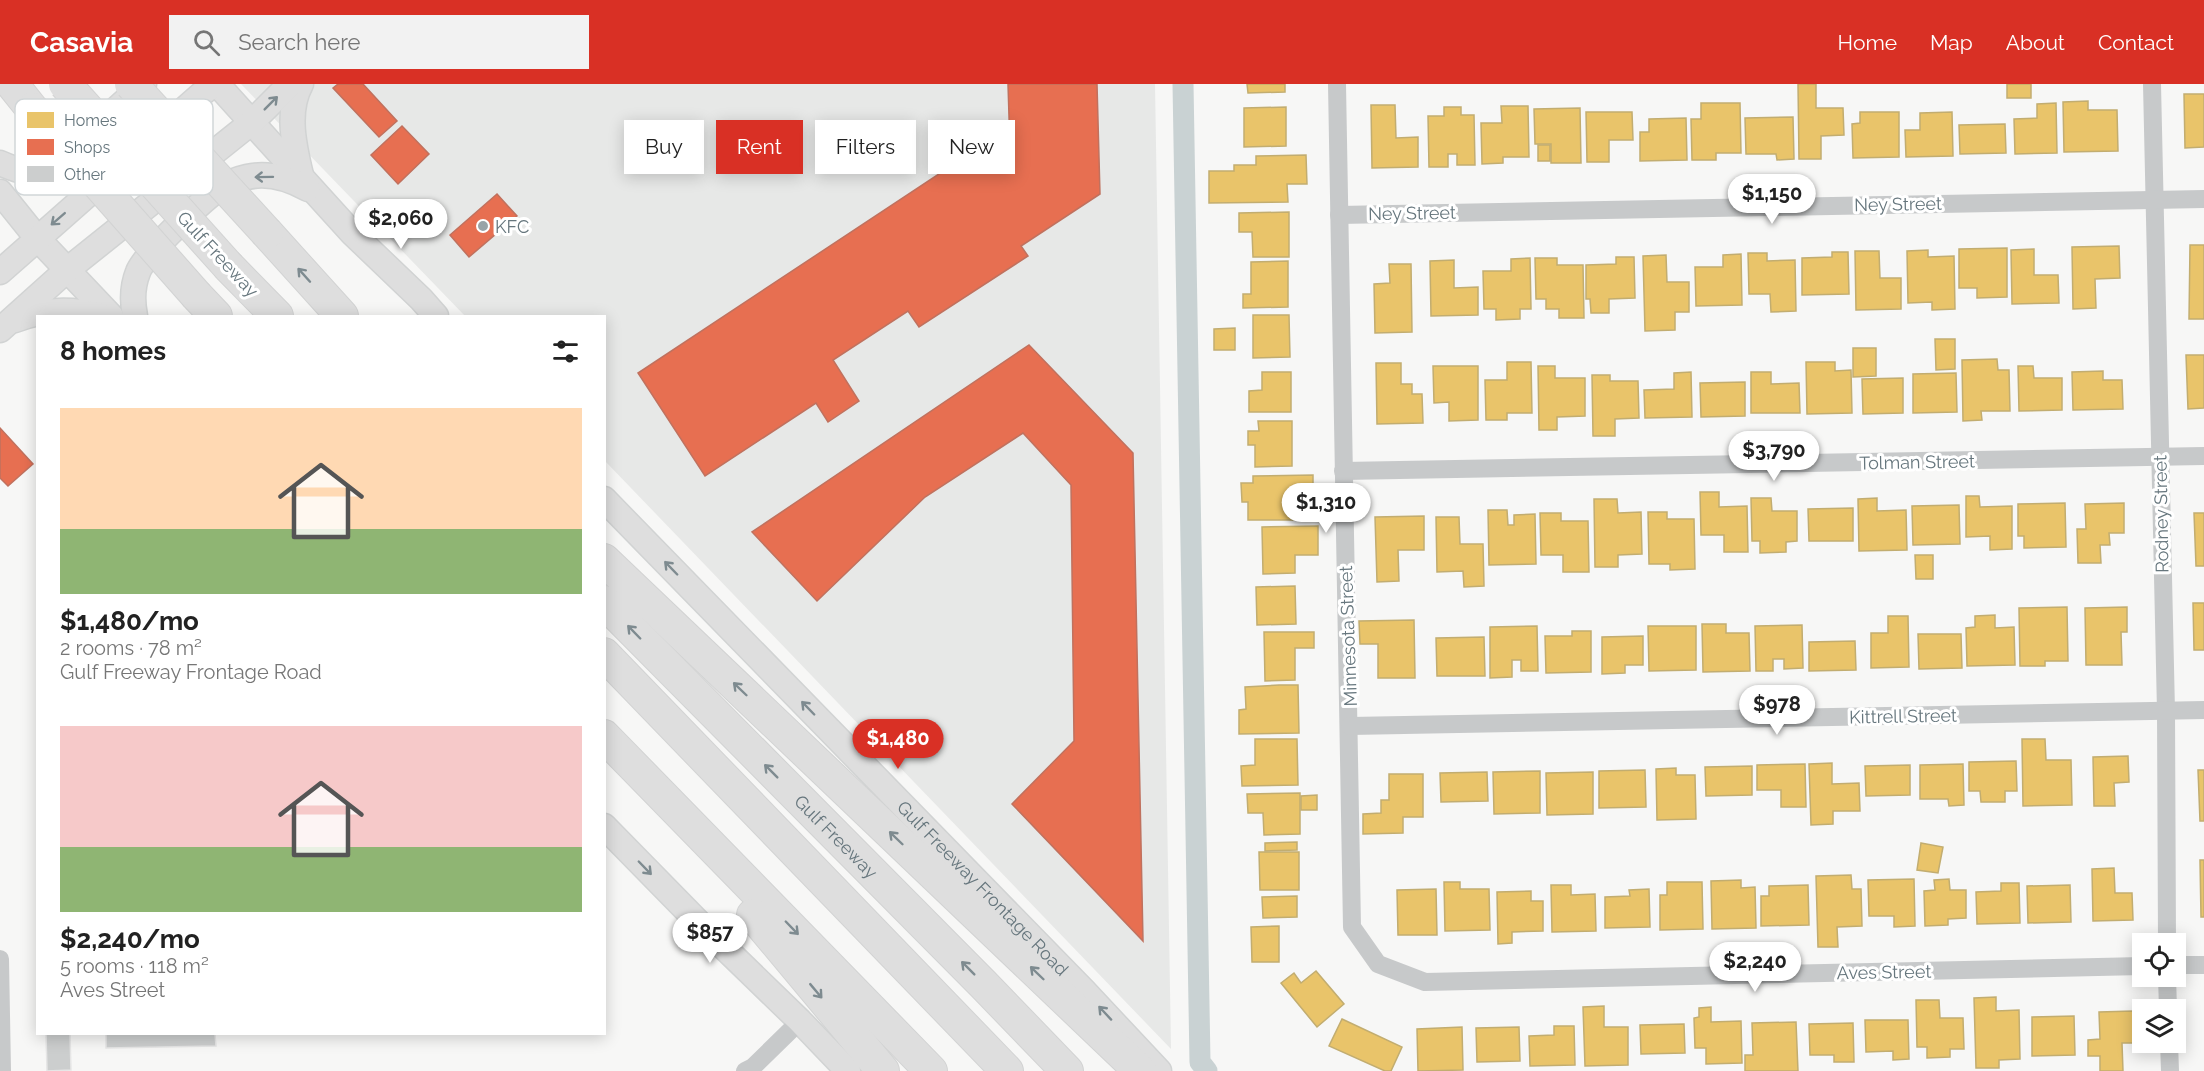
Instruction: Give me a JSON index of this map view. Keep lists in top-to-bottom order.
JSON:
{
  "streets": {
    "highway": ["Gulf Freeway"],
    "main road": ["Gulf Freeway Frontage Road"],
    "street": [
      "Ney Street",
      "Tolman Street",
      "Rodney Street",
      "Minnesota Street",
      "Kittrell Street",
      "Aves Street"
    ]
  },
  "crossings": [
    ["Ney Street", "Rodney Street"],
    ["Ney Street", "Minnesota Street"],
    ["Tolman Street", "Rodney Street"],
    ["Tolman Street", "Minnesota Street"],
    ["Rodney Street", "Kittrell Street"],
    ["Minnesota Street", "Kittrell Street"],
    ["Minnesota Street", "Aves Street"]
  ],
  "one_way": ["Gulf Freeway Frontage Road"],
  "places": ["KFC"],
  "legend": ["Homes", "Shops", "Other"],
  "page": {
    "header": "Casavia",
    "search": "Search here",
    "nav": [
      "Home",
      "Map",
      "About",
      "Contact"
    ],
    "chip": [
      "Buy",
      "Rent",
      "Filters",
      "New"
    ],
    "price": [
      "$1,150",
      "$2,060",
      "$3,790",
      "$1,310",
      "$978",
      "$1,480",
      "$857",
      "$2,240"
    ],
    "heading": "8 homes",
    "list": [
      {
        "name": "$1,480/mo",
        "note": "2 rooms · 78 m² · Gulf Freeway Frontage Road"
      },
      {
        "name": "$2,240/mo",
        "note": "5 rooms · 118 m² · Aves Street"
      }
    ]
  }
}
